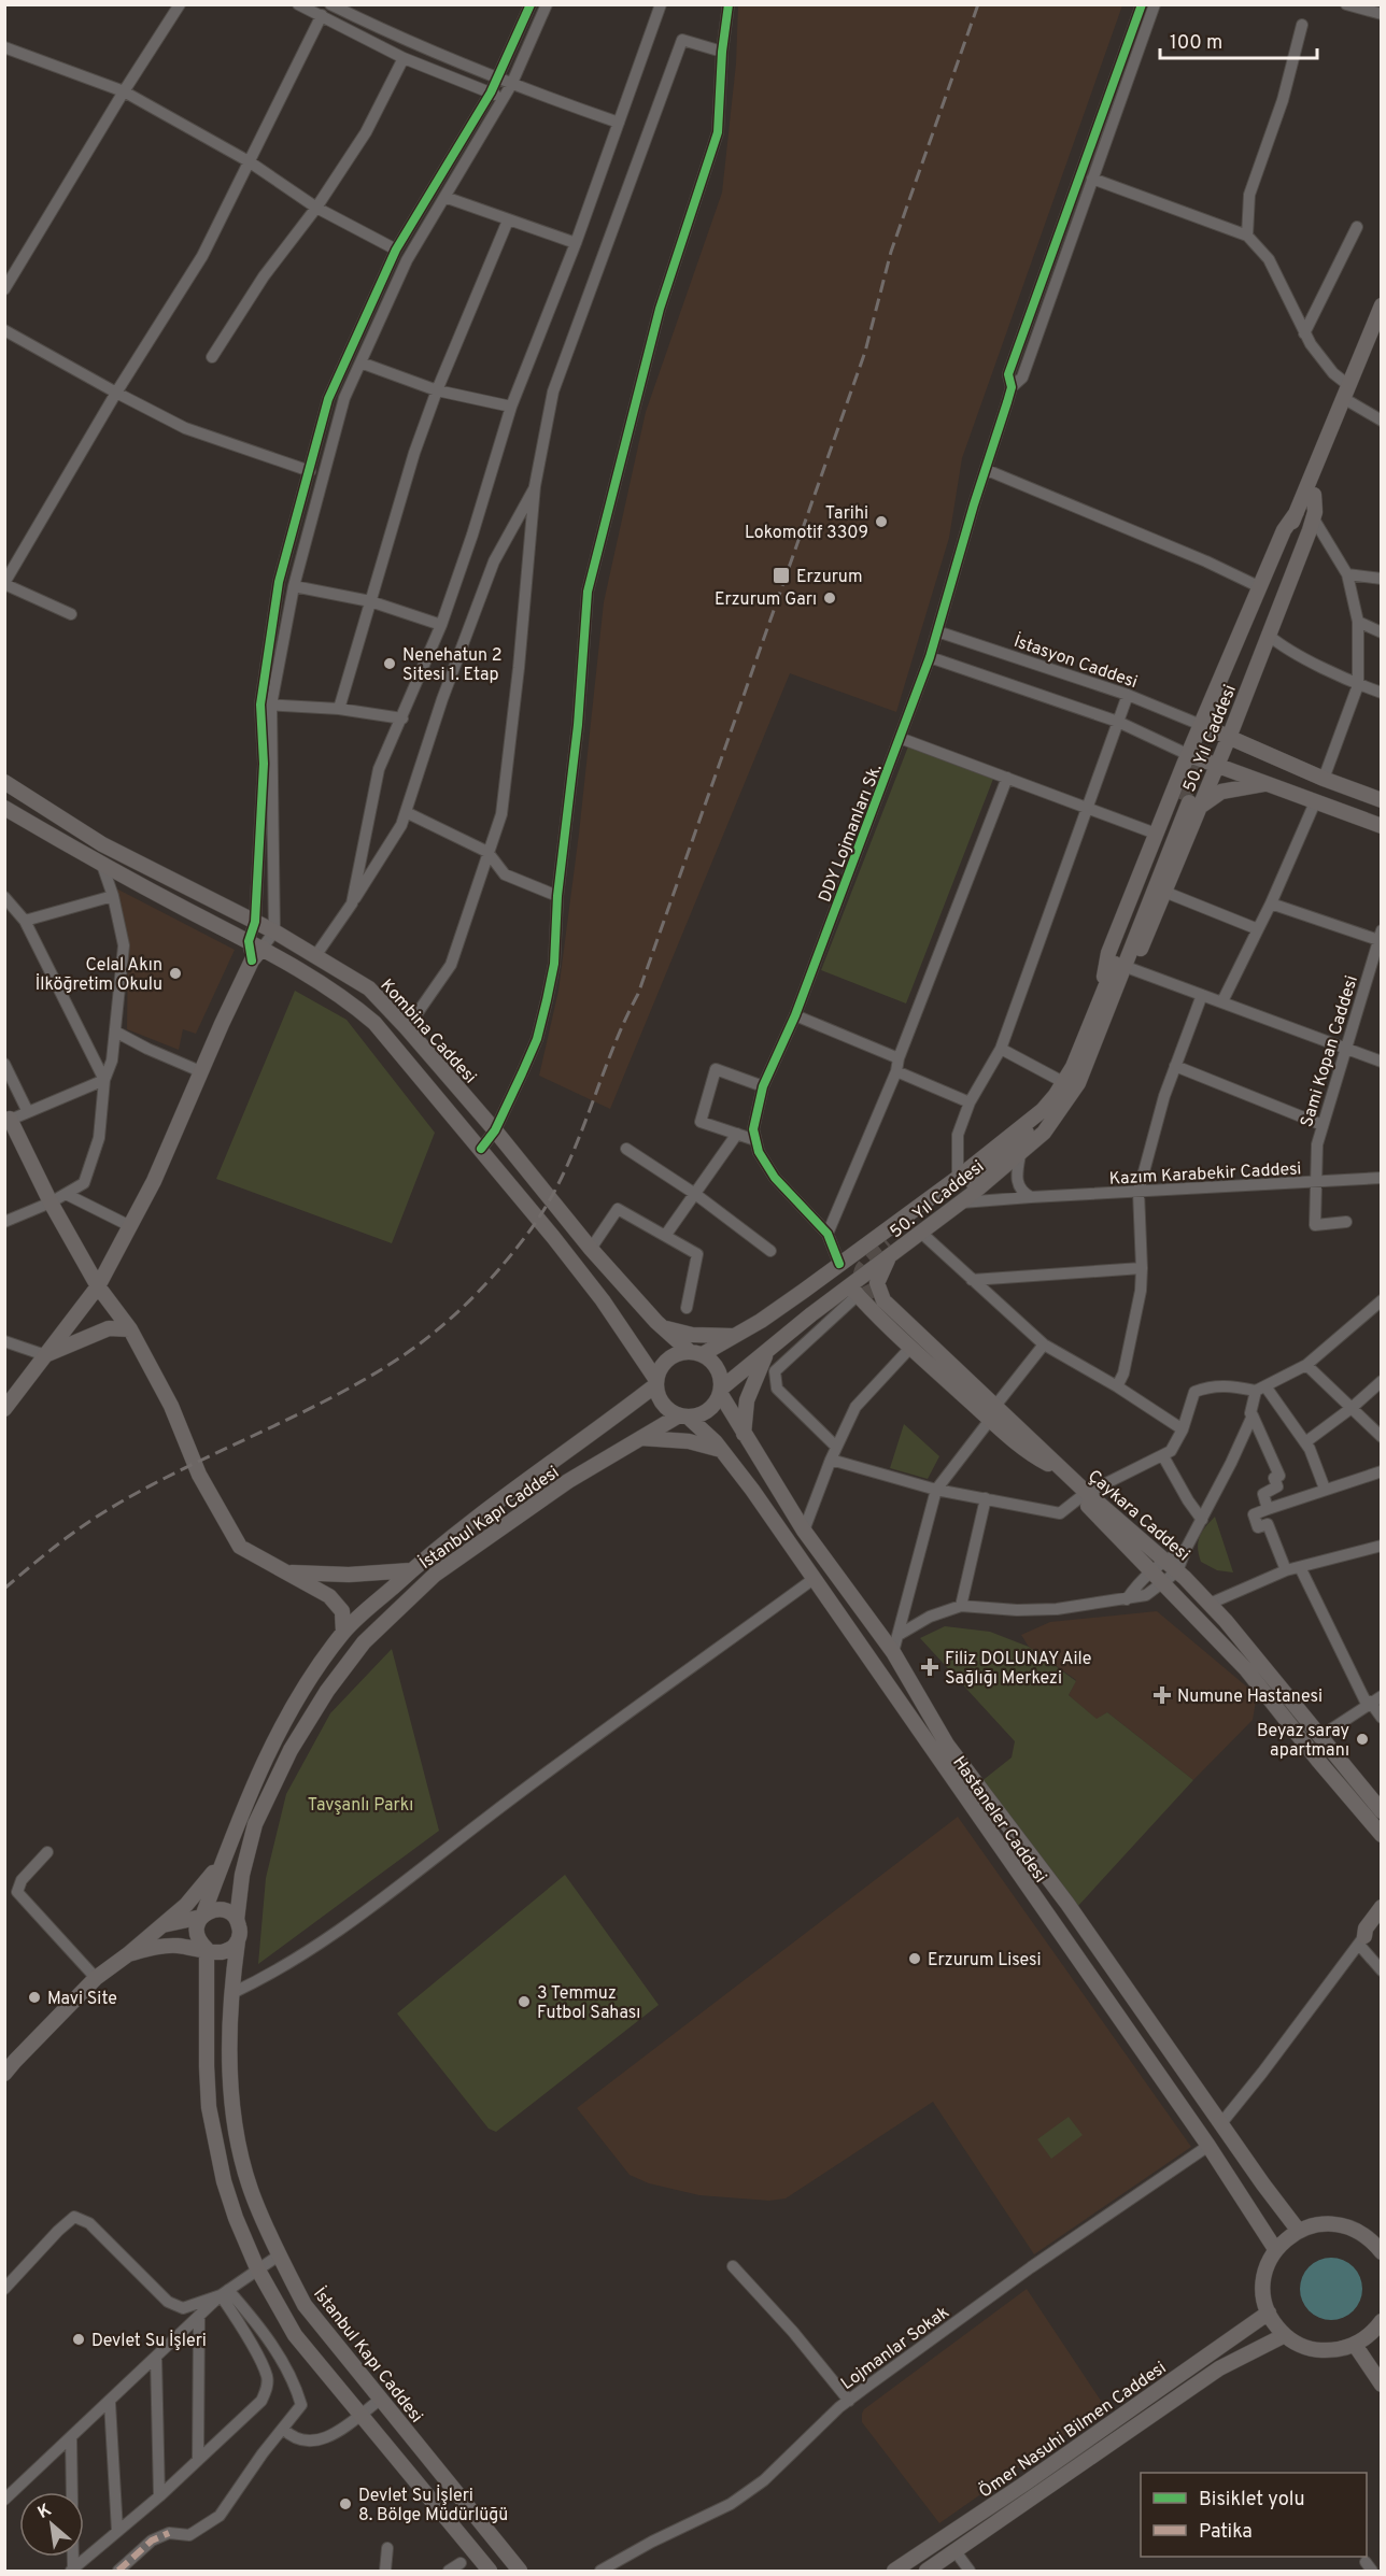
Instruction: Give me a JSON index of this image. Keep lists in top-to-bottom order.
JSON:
{
  "streets": {
    "main road": [
      "50. Yıl Caddesi",
      "Kombina Caddesi",
      "Çaykara Caddesi",
      "İstanbul Kapı Caddesi",
      "Hastaneler Caddesi",
      "Ömer Nasuhi Bilmen Caddesi"
    ],
    "street": [
      "İstasyon Caddesi",
      "DDY Lojmanları Sk.",
      "Sami Kopan Caddesi",
      "Kazım Karabekir Caddesi",
      "Lojmanlar Sokak"
    ]
  },
  "crossings": [
    ["İstasyon Caddesi", "50. Yıl Caddesi"],
    ["İstasyon Caddesi", "DDY Lojmanları Sk."],
    ["50. Yıl Caddesi", "Kombina Caddesi"],
    ["50. Yıl Caddesi", "Kazım Karabekir Caddesi"],
    ["50. Yıl Caddesi", "Çaykara Caddesi"],
    ["50. Yıl Caddesi", "İstanbul Kapı Caddesi"],
    ["50. Yıl Caddesi", "Hastaneler Caddesi"],
    ["Kombina Caddesi", "İstanbul Kapı Caddesi"],
    ["Kombina Caddesi", "Hastaneler Caddesi"],
    ["Sami Kopan Caddesi", "Kazım Karabekir Caddesi"],
    ["İstanbul Kapı Caddesi", "Hastaneler Caddesi"],
    ["Hastaneler Caddesi", "Lojmanlar Sokak"]
  ],
  "parks": ["Tavşanlı Parkı"],
  "places": {
    "other": [
      "Tarihi Lokomotif 3309",
      "Erzurum Garı",
      "Nenehatun 2 Sitesi 1. Etap",
      "Celal Akın İlköğretim Okulu",
      "Beyaz saray apartmanı",
      "Erzurum Lisesi",
      "Mavi Site",
      "3 Temmuz Futbol Sahası",
      "Devlet Su İşleri",
      "Devlet Su İşleri 8. Bölge Müdürlüğü"
    ],
    "transit": ["Erzurum"],
    "health": ["Filiz DOLUNAY Aile Sağlığı Merkezi", "Numune Hastanesi"]
  },
  "legend": ["Bisiklet yolu", "Patika"],
  "scale_bar": "100 m",
  "north": "top left"
}
